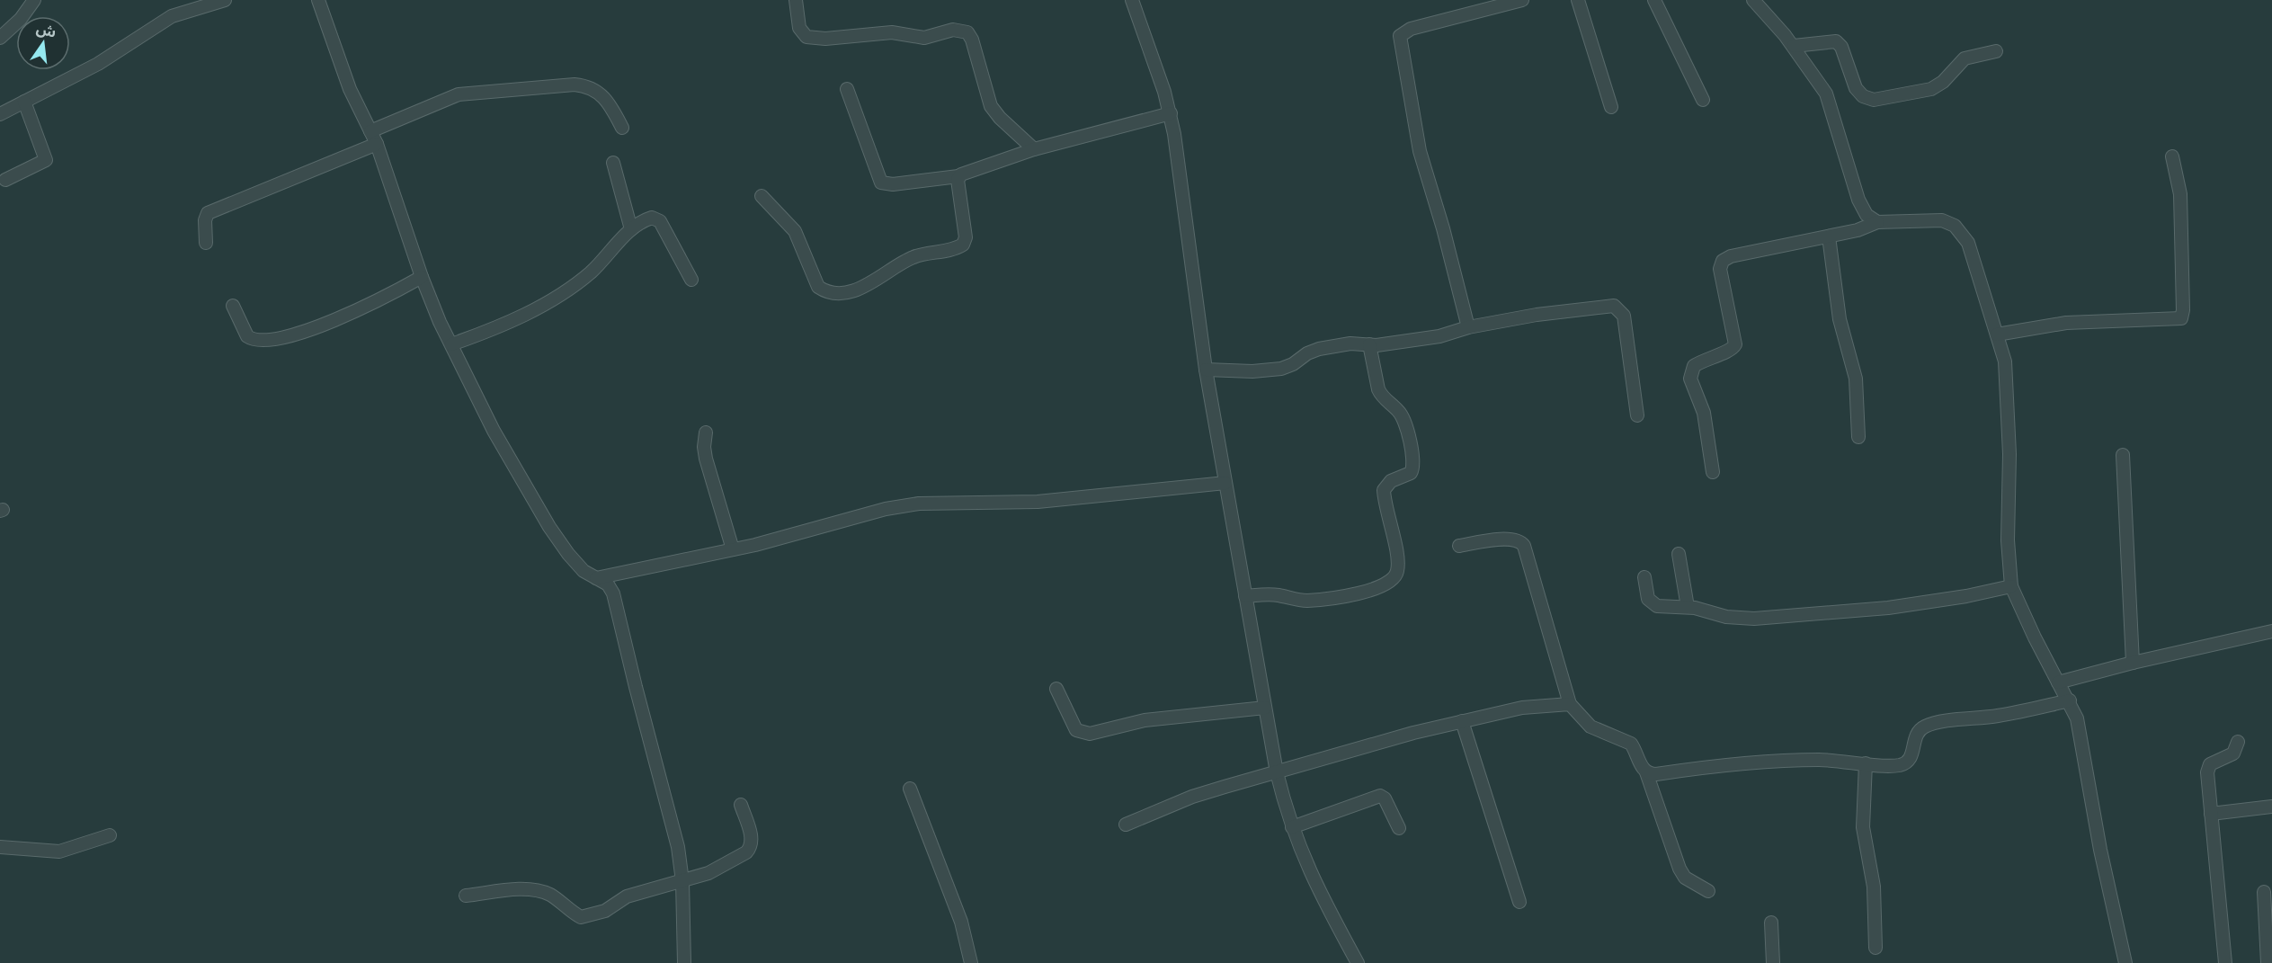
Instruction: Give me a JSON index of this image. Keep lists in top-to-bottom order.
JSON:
{
  "north": "top"
}
